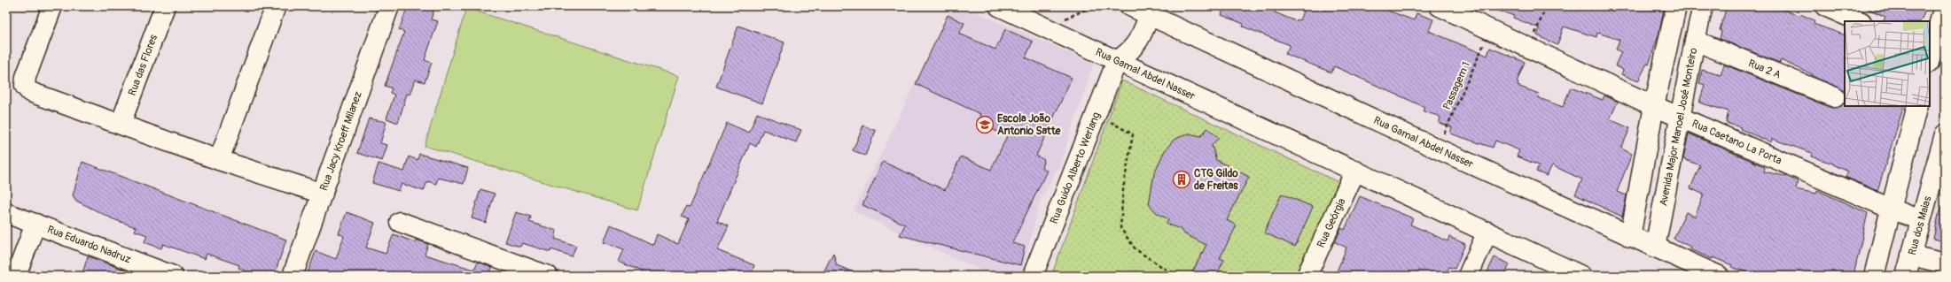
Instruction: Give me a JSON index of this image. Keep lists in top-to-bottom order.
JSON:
{
  "streets": {
    "street": [
      "Rua das Flores",
      "Rua 2 A",
      "Rua Gamal Abdel Nasser",
      "Avenida Major Manoel José Monteiro",
      "Rua Jacy Kroeff Milanez",
      "Rua Caetano La Porta",
      "Rua Guido Alberto Werlang",
      "Rua Geórgia",
      "Rua dos Maias",
      "Rua Eduardo Nadruz"
    ],
    "path": ["Passagem 1"]
  },
  "crossings": [
    ["Rua 2 A", "Avenida Major Manoel José Monteiro"],
    ["Rua Gamal Abdel Nasser", "Passagem 1"],
    ["Rua Gamal Abdel Nasser", "Avenida Major Manoel José Monteiro"],
    ["Rua Gamal Abdel Nasser", "Rua Guido Alberto Werlang"],
    ["Rua Gamal Abdel Nasser", "Rua Geórgia"],
    ["Passagem 1", "Rua Caetano La Porta"],
    ["Avenida Major Manoel José Monteiro", "Rua Caetano La Porta"],
    ["Rua Caetano La Porta", "Rua dos Maias"]
  ],
  "places": {
    "school or university": ["Escola João Antonio Satte"],
    "building": ["CTG Gildo de Freitas"]
  }
}
